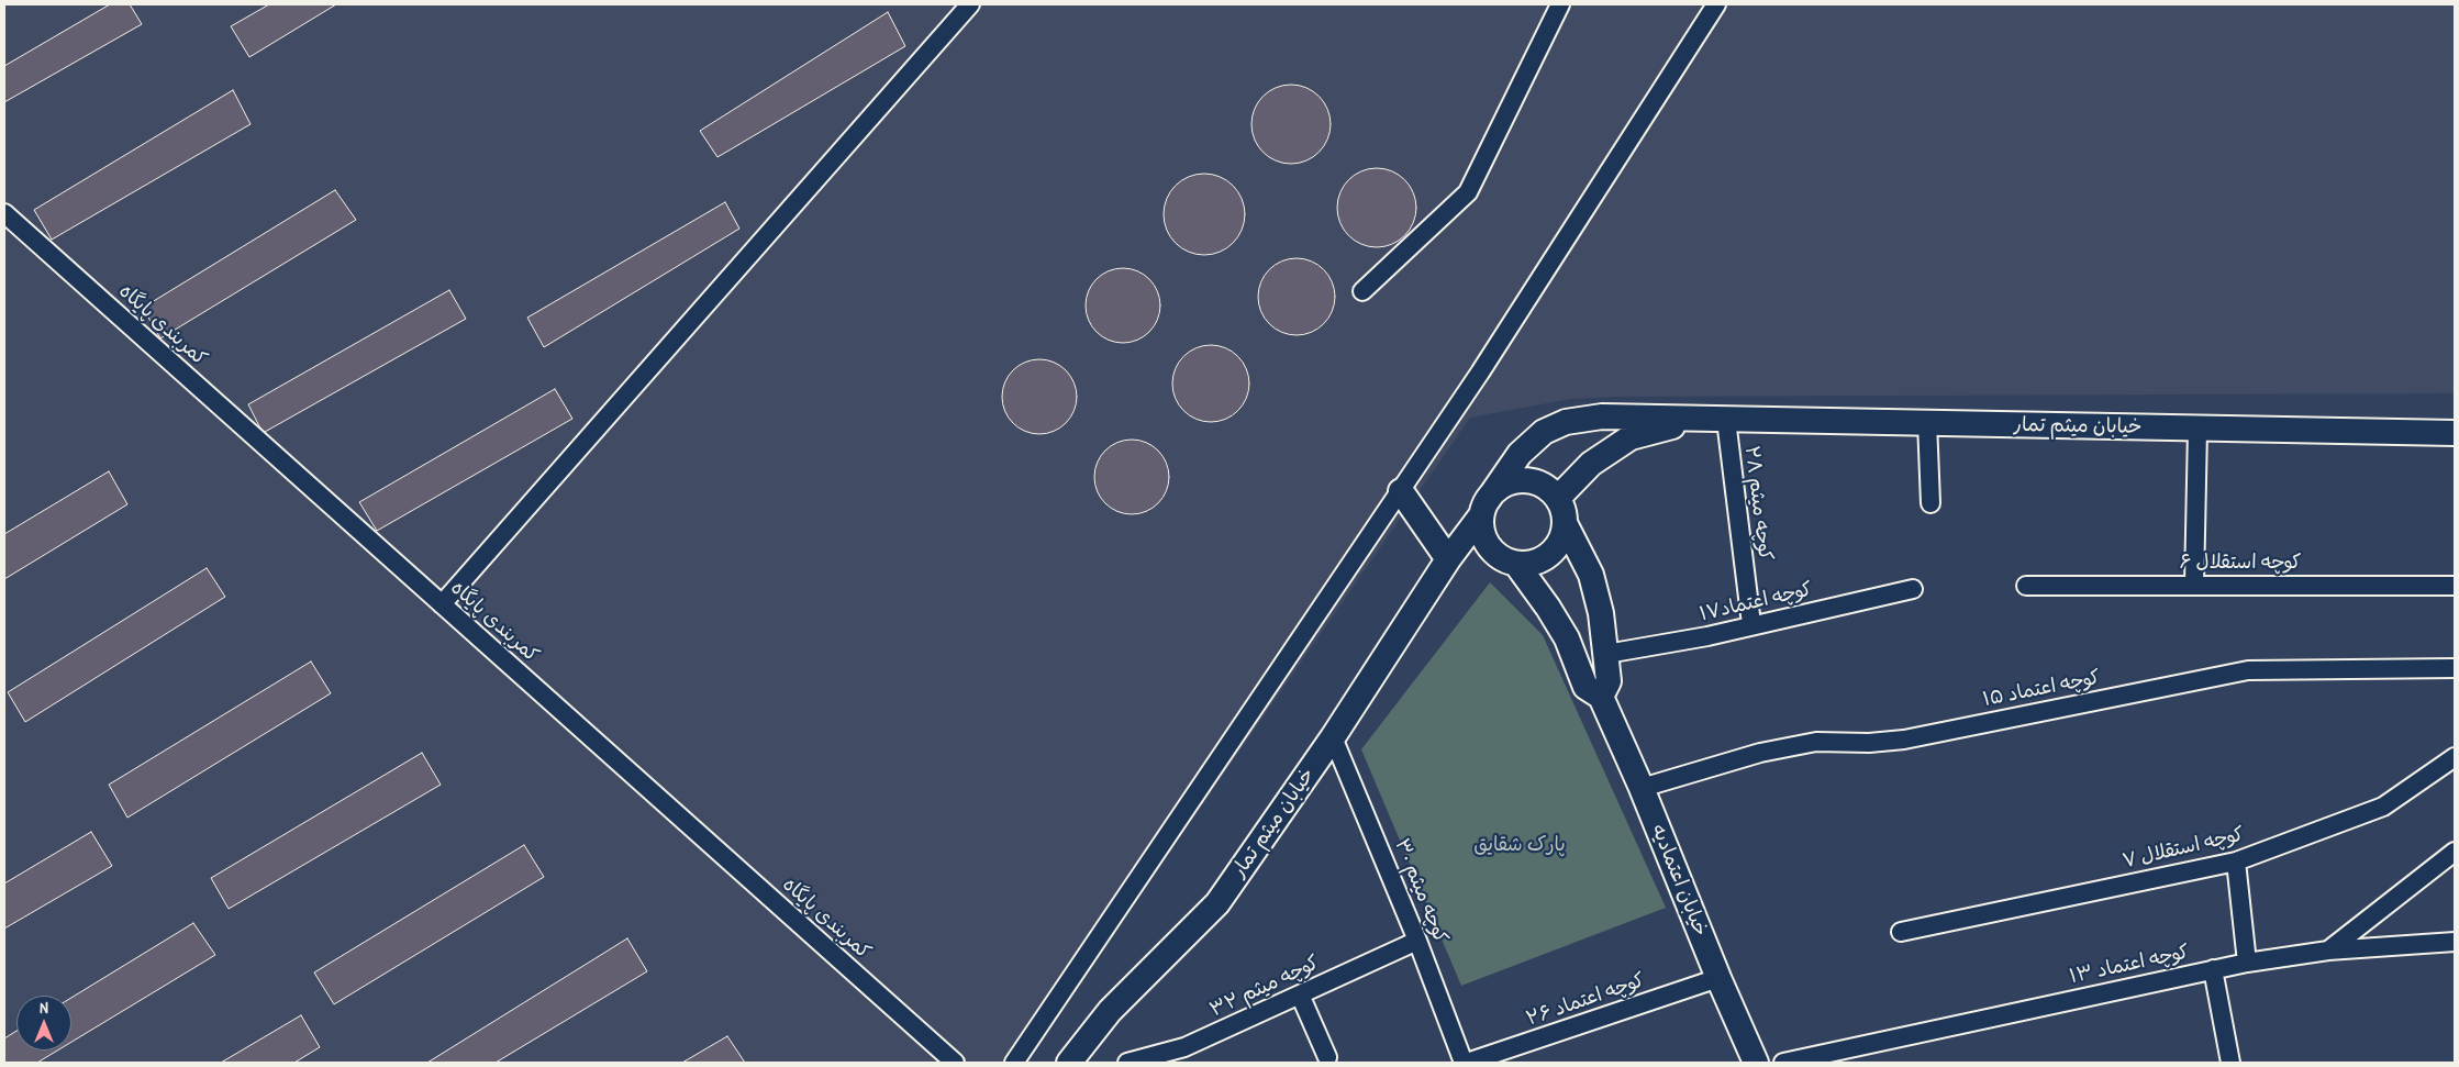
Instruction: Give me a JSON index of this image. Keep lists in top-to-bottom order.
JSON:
{
  "streets": {
    "street": [
      "کمربندی پایگاه",
      "خیابان میثم تمار",
      "کوچه میثم ۲۸",
      "کوچه استقلال ۶",
      "کوچه اعتماد۱۷",
      "کوچه اعتماد ۱۵",
      "کوچه استقلال ۷",
      "خیابان اعتمادیه",
      "کوچه میثم ۳۰",
      "کوچه اعتماد ۱۳",
      "کوچه میثم ۳۲",
      "کوچه اعتماد ۲۶"
    ]
  },
  "crossings": [
    ["خیابان میثم تمار", "کوچه میثم ۲۸"],
    ["خیابان میثم تمار", "خیابان اعتمادیه"],
    ["خیابان میثم تمار", "کوچه میثم ۳۰"],
    ["کوچه میثم ۲۸", "کوچه اعتماد۱۷"],
    ["کوچه اعتماد ۱۵", "خیابان اعتمادیه"],
    ["خیابان اعتمادیه", "کوچه اعتماد ۲۶"],
    ["کوچه میثم ۳۰", "کوچه میثم ۳۲"],
    ["کوچه میثم ۳۰", "کوچه اعتماد ۲۶"]
  ],
  "parks": ["پارک شقایق"],
  "north": "top"
}
